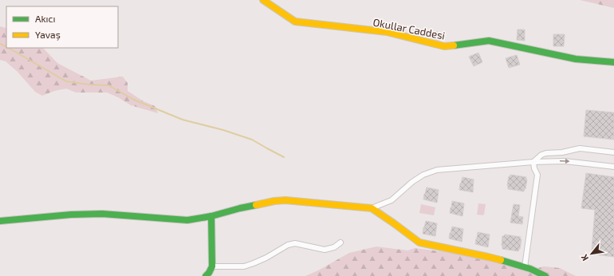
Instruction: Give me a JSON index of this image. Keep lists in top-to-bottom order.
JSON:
{
  "streets": {
    "street": ["Okullar Caddesi"]
  },
  "legend": ["Akıcı", "Yavaş"],
  "north": "bottom left"
}
